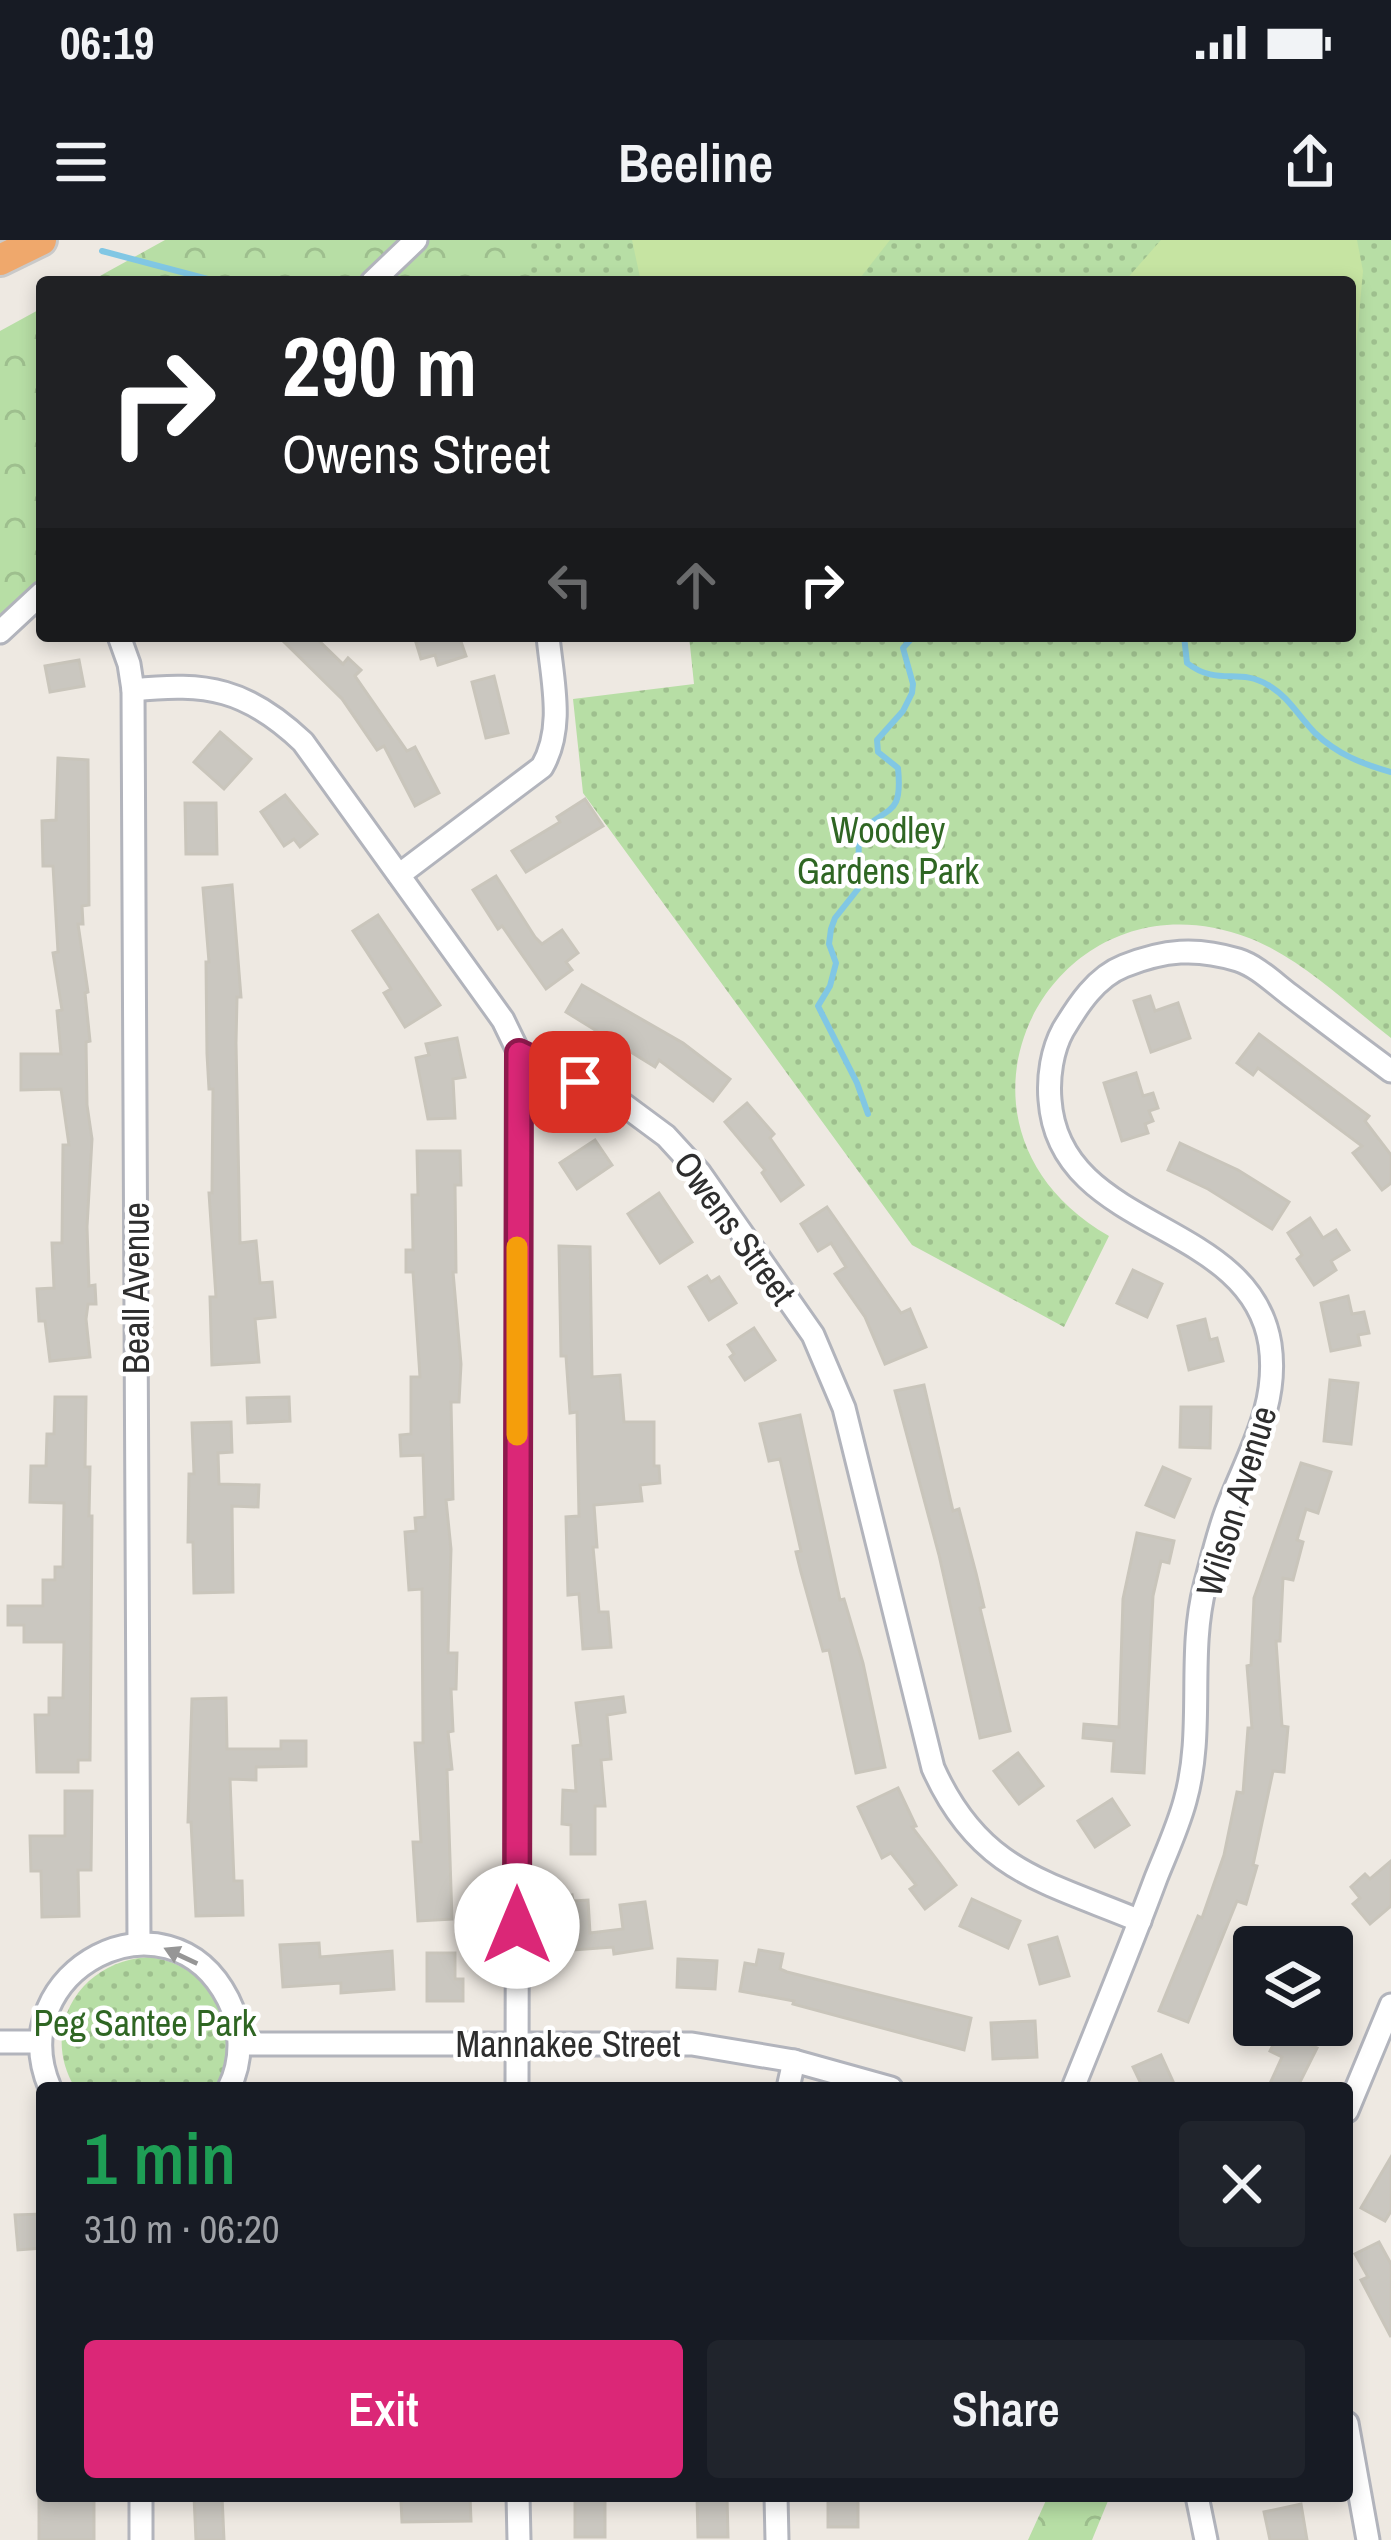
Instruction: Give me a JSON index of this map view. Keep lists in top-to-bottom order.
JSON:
{
  "streets": {
    "street": [
      "Owens Street",
      "Beall Avenue",
      "Wilson Avenue",
      "Mannakee Street"
    ]
  },
  "crossings": [
    ["Owens Street", "Wilson Avenue"]
  ],
  "parks": ["Woodley Gardens Park", "Peg Santee Park"],
  "page": {
    "status": "06:19",
    "header": "Beeline",
    "turn": ["290 m", "Owens Street"],
    "heading": ["1 min", "310 m · 06:20"],
    "buttons": ["Exit", "Share"]
  }
}
